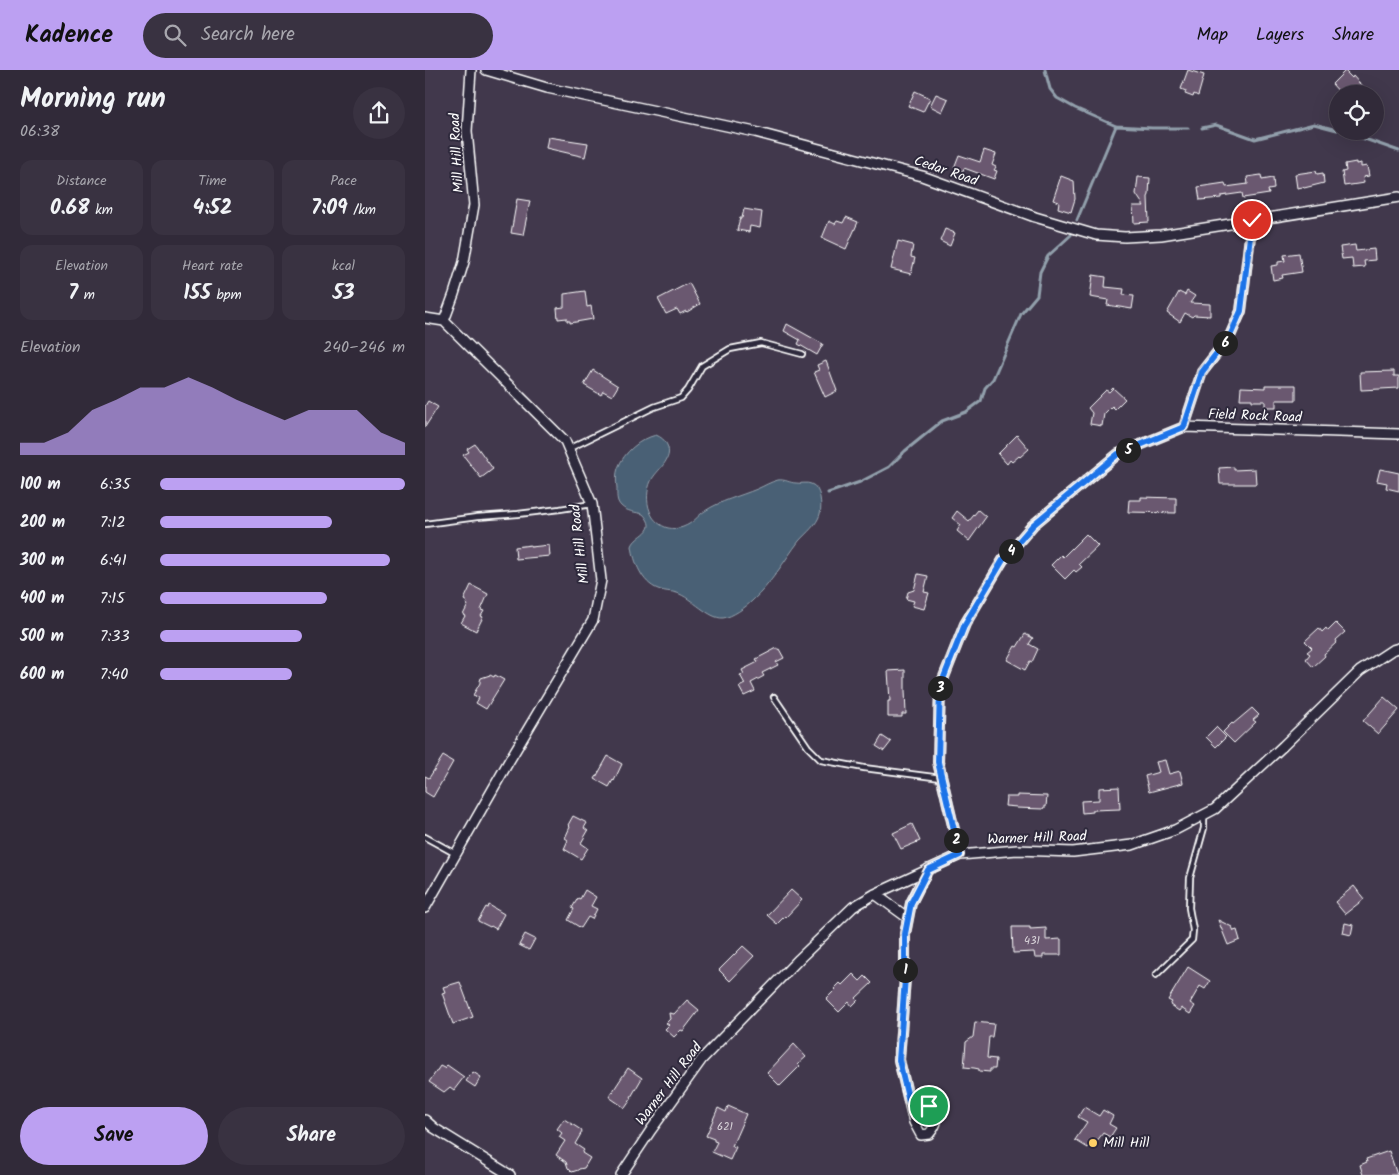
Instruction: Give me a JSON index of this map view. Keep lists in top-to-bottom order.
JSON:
{
  "streets": {
    "street": [
      "Mill Hill Road",
      "Cedar Road",
      "Field Rock Road",
      "Warner Hill Road"
    ]
  },
  "crossings": [
    ["Cedar Road", "Field Rock Road"]
  ],
  "places": ["Mill Hill"],
  "house_numbers": ["431", "621"],
  "page": {
    "header": "Kadence",
    "search": "Search here",
    "nav": ["Map", "Layers", "Share"],
    "heading": ["Morning run", "06:38"],
    "stats": [
      ["Distance", "0.68 km"],
      ["Time", "4:52"],
      ["Pace", "7:09 /km"],
      ["Elevation", "7 m"],
      ["Heart rate", "155 bpm"],
      ["kcal", "53"]
    ],
    "chart": ["Elevation", "240–246 m"],
    "pins": [
      "6",
      "5",
      "4",
      "3",
      "2",
      "1"
    ],
    "list": [
      {
        "name": "100 m",
        "note": "6:35"
      },
      {
        "name": "200 m",
        "note": "7:12"
      },
      {
        "name": "300 m",
        "note": "6:41"
      },
      {
        "name": "400 m",
        "note": "7:15"
      },
      {
        "name": "500 m",
        "note": "7:33"
      },
      {
        "name": "600 m",
        "note": "7:40"
      }
    ],
    "buttons": ["Save", "Share"]
  }
}
